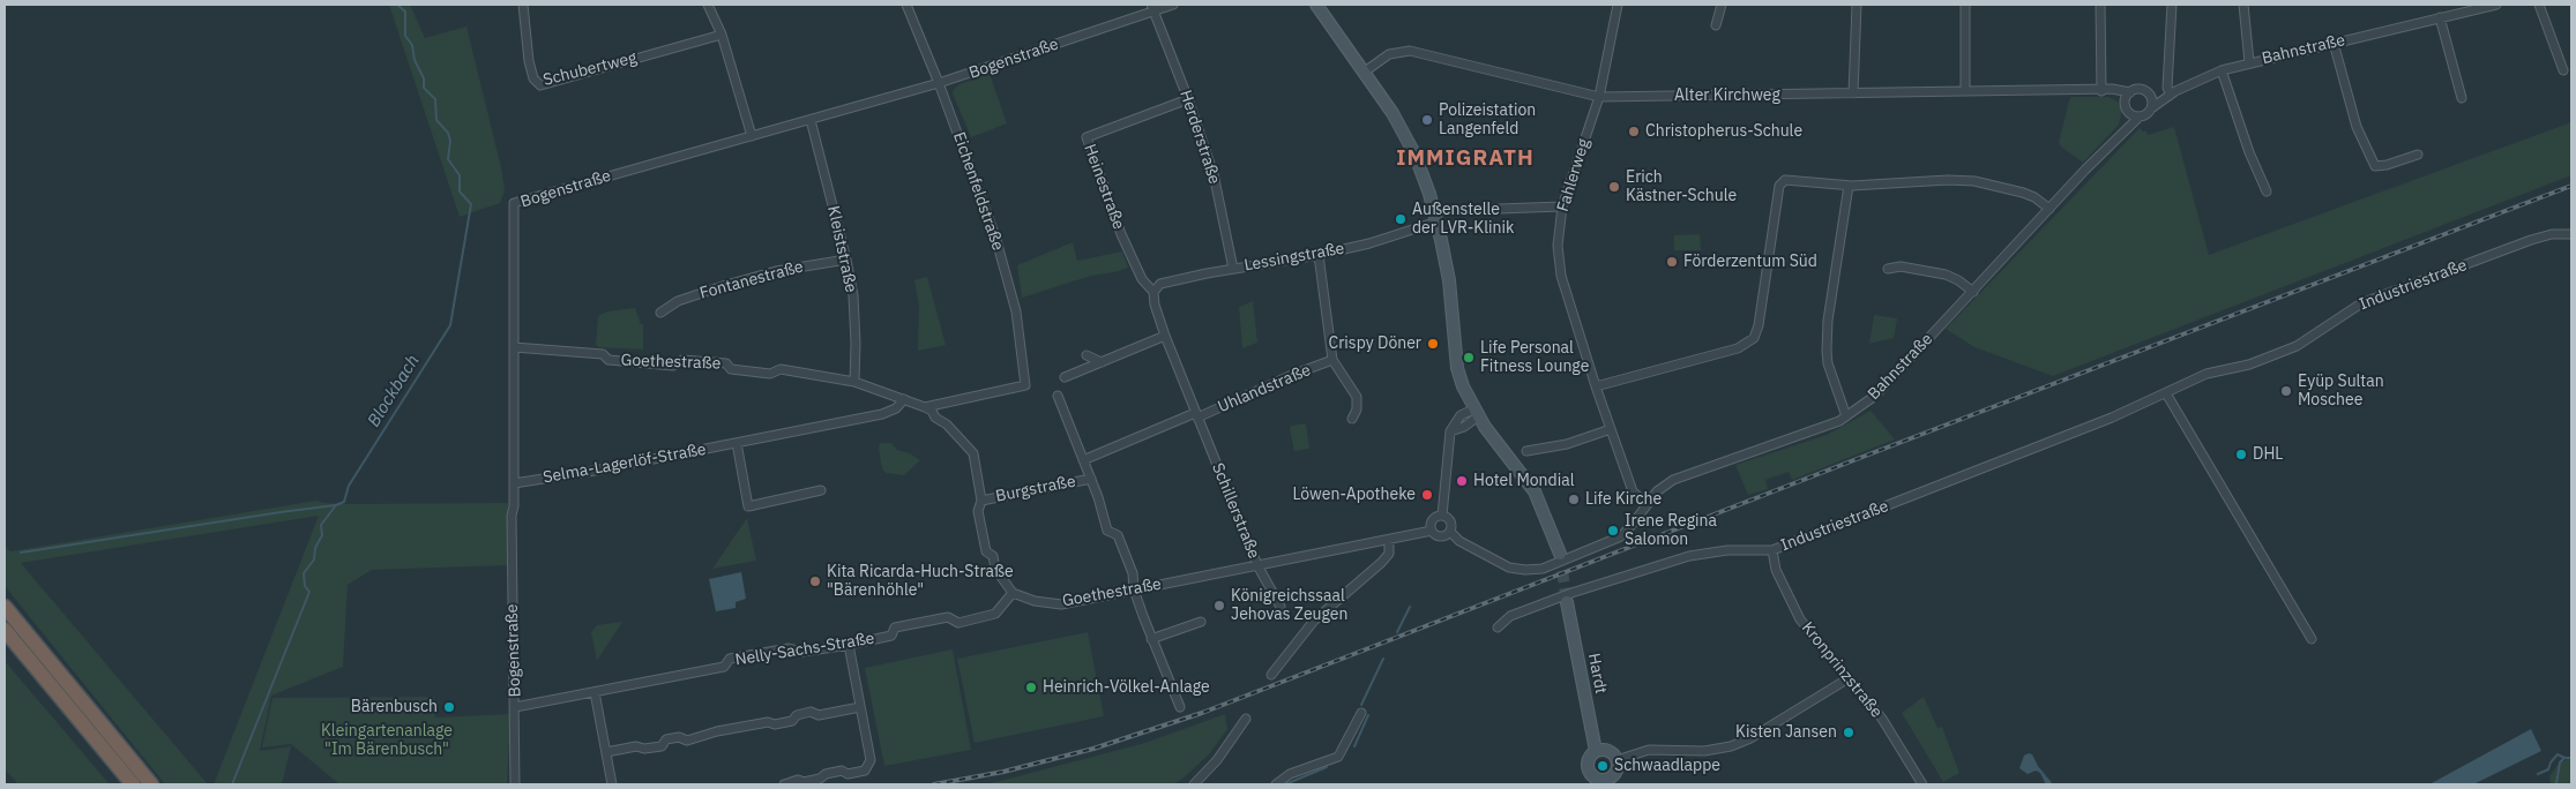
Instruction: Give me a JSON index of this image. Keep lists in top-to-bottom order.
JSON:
{
  "streets": {
    "main road": ["Hardt"],
    "street": [
      "Bahnstraße",
      "Bogenstraße",
      "Schubertweg",
      "Alter Kirchweg",
      "Herderstraße",
      "Fahlerweg",
      "Heinestraße",
      "Eichenfeldstraße",
      "Kleiststraße",
      "Lessingstraße",
      "Fontanestraße",
      "Industriestraße",
      "Goethestraße",
      "Uhlandstraße",
      "Selma-Lagerlöf-Straße",
      "Burgstraße",
      "Schillerstraße",
      "Nelly-Sachs-Straße",
      "Kronprinzstraße"
    ]
  },
  "crossings": [
    ["Bahnstraße", "Alter Kirchweg"],
    ["Bahnstraße", "Fahlerweg"],
    ["Bahnstraße", "Goethestraße"],
    ["Bogenstraße", "Herderstraße"],
    ["Bogenstraße", "Eichenfeldstraße"],
    ["Bogenstraße", "Kleiststraße"],
    ["Bogenstraße", "Goethestraße"],
    ["Bogenstraße", "Selma-Lagerlöf-Straße"],
    ["Bogenstraße", "Nelly-Sachs-Straße"],
    ["Alter Kirchweg", "Fahlerweg"],
    ["Herderstraße", "Heinestraße"],
    ["Herderstraße", "Lessingstraße"],
    ["Fahlerweg", "Lessingstraße"],
    ["Heinestraße", "Lessingstraße"],
    ["Heinestraße", "Schillerstraße"],
    ["Eichenfeldstraße", "Goethestraße"],
    ["Kleiststraße", "Fontanestraße"],
    ["Kleiststraße", "Goethestraße"],
    ["Industriestraße", "Kronprinzstraße"],
    ["Goethestraße", "Selma-Lagerlöf-Straße"],
    ["Goethestraße", "Burgstraße"],
    ["Goethestraße", "Schillerstraße"],
    ["Goethestraße", "Nelly-Sachs-Straße"],
    ["Uhlandstraße", "Schillerstraße"]
  ],
  "districts": ["IMMIGRATH"],
  "water": ["Blockbach"],
  "parks": ["Kleingartenanlage \"Im Bärenbusch\""],
  "places": [
    "Polizeistation Langenfeld",
    "Christopherus-Schule",
    "Erich Kästner-Schule",
    "Außenstelle der LVR-Klinik",
    "Förderzentum Süd",
    "Crispy Döner",
    "Life Personal Fitness Lounge",
    "Eyüp Sultan Moschee",
    "DHL",
    "Hotel Mondial",
    "Löwen-Apotheke",
    "Life Kirche",
    "Irene Regina Salomon",
    "Kita Ricarda-Huch-Straße \"Bärenhöhle\"",
    "Königreichssaal Jehovas Zeugen",
    "Heinrich-Völkel-Anlage",
    "Bärenbusch",
    "Kisten Jansen",
    "Schwaadlappe"
  ]
}
